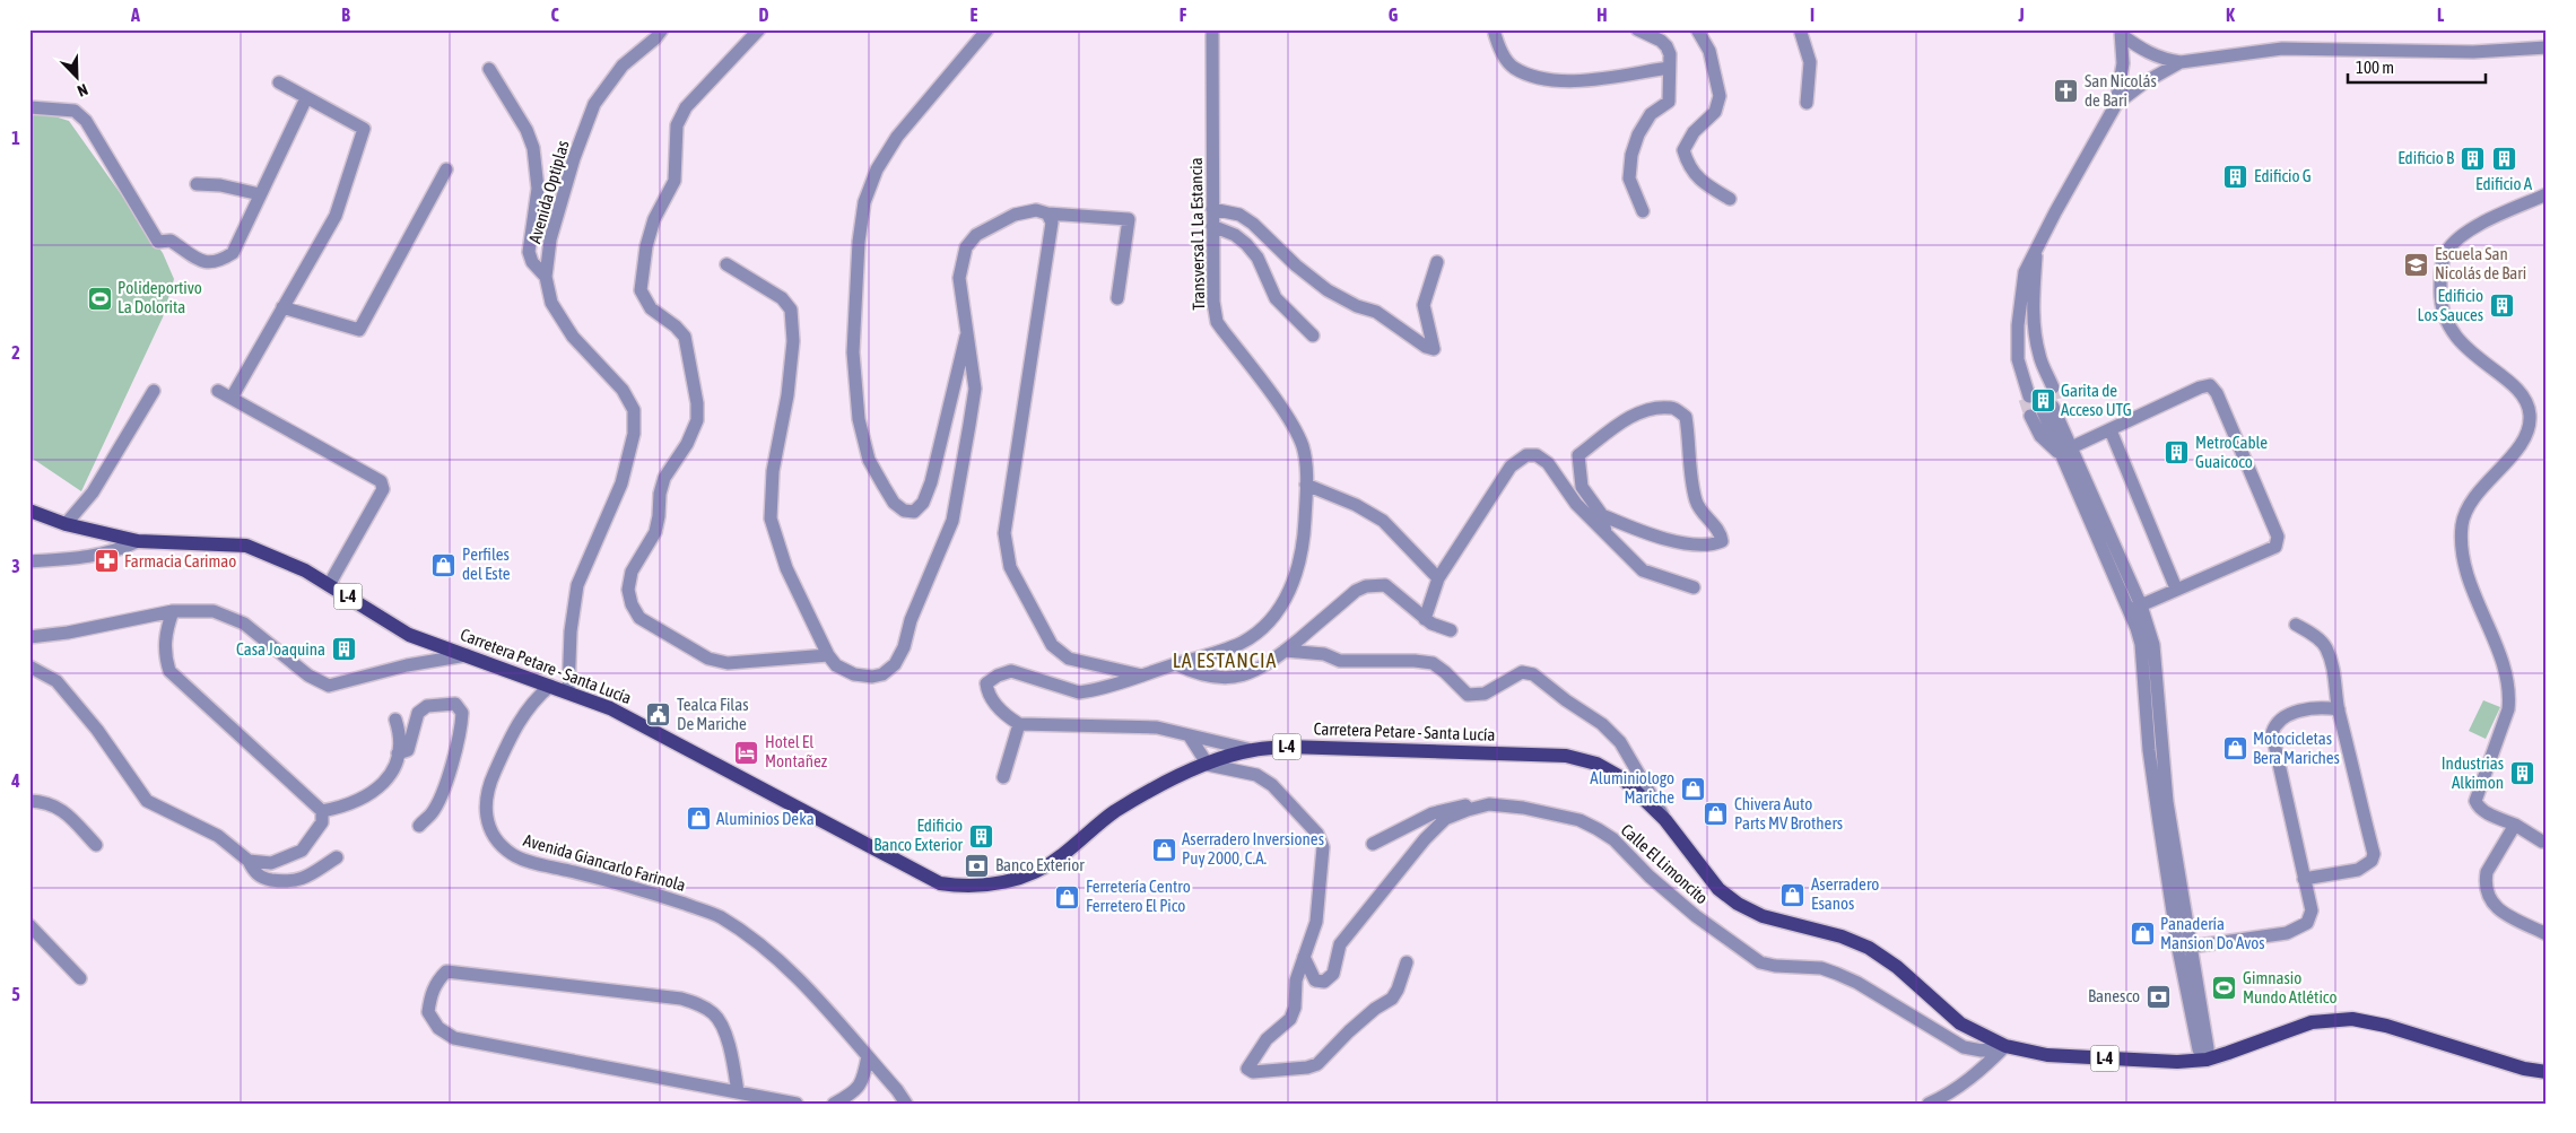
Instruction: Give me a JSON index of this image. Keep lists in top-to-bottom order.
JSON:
{
  "streets": {
    "main road": ["L-4", "Carretera Petare - Santa Lucía"],
    "street": [
      "Avenida Optiplas",
      "Transversal 1 La Estancia",
      "Avenida Giancarlo Farinola",
      "Calle El Limoncito"
    ]
  },
  "crossings": [
    ["Avenida Optiplas", "Carretera Petare - Santa Lucía"],
    ["Carretera Petare - Santa Lucía", "Avenida Giancarlo Farinola"],
    ["Carretera Petare - Santa Lucía", "Calle El Limoncito"]
  ],
  "districts": ["LA ESTANCIA"],
  "places": {
    "church": ["San Nicolás de Bari"],
    "building": [
      "Edificio B",
      "Edificio A",
      "Edificio G",
      "Edificio Los Sauces",
      "Garita de Acceso UTG",
      "MetroCable Guaicoco",
      "Casa Joaquina",
      "Industrias Alkimon",
      "Edificio Banco Exterior"
    ],
    "school or university": ["Escuela San Nicolás de Bari"],
    "sports": ["Polideportivo La Dolorita", "Gimnasio Mundo Atlético"],
    "pharmacy": ["Farmacia Carimao"],
    "shop": [
      "Perfiles del Este",
      "Motocicletas Bera Mariches",
      "Aluminiologo Mariche",
      "Chivera Auto Parts MV Brothers",
      "Aluminios Deka",
      "Aserradero Inversiones Puy 2000, C.A.",
      "Aserradero Esanos",
      "Ferretería Centro Ferretero El Pico",
      "Panadería Mansion Do Avos"
    ],
    "public building": ["Tealca Filas De Mariche"],
    "hotel": ["Hotel El Montañez"],
    "bank": ["Banco Exterior", "Banesco"]
  },
  "scale_bar": "100 m",
  "north": "bottom right",
  "grid": {
    "columns": [
      "A",
      "B",
      "C",
      "D",
      "E",
      "F",
      "G",
      "H",
      "I",
      "J",
      "K",
      "L"
    ],
    "rows": [
      "1",
      "2",
      "3",
      "4",
      "5"
    ]
  }
}
